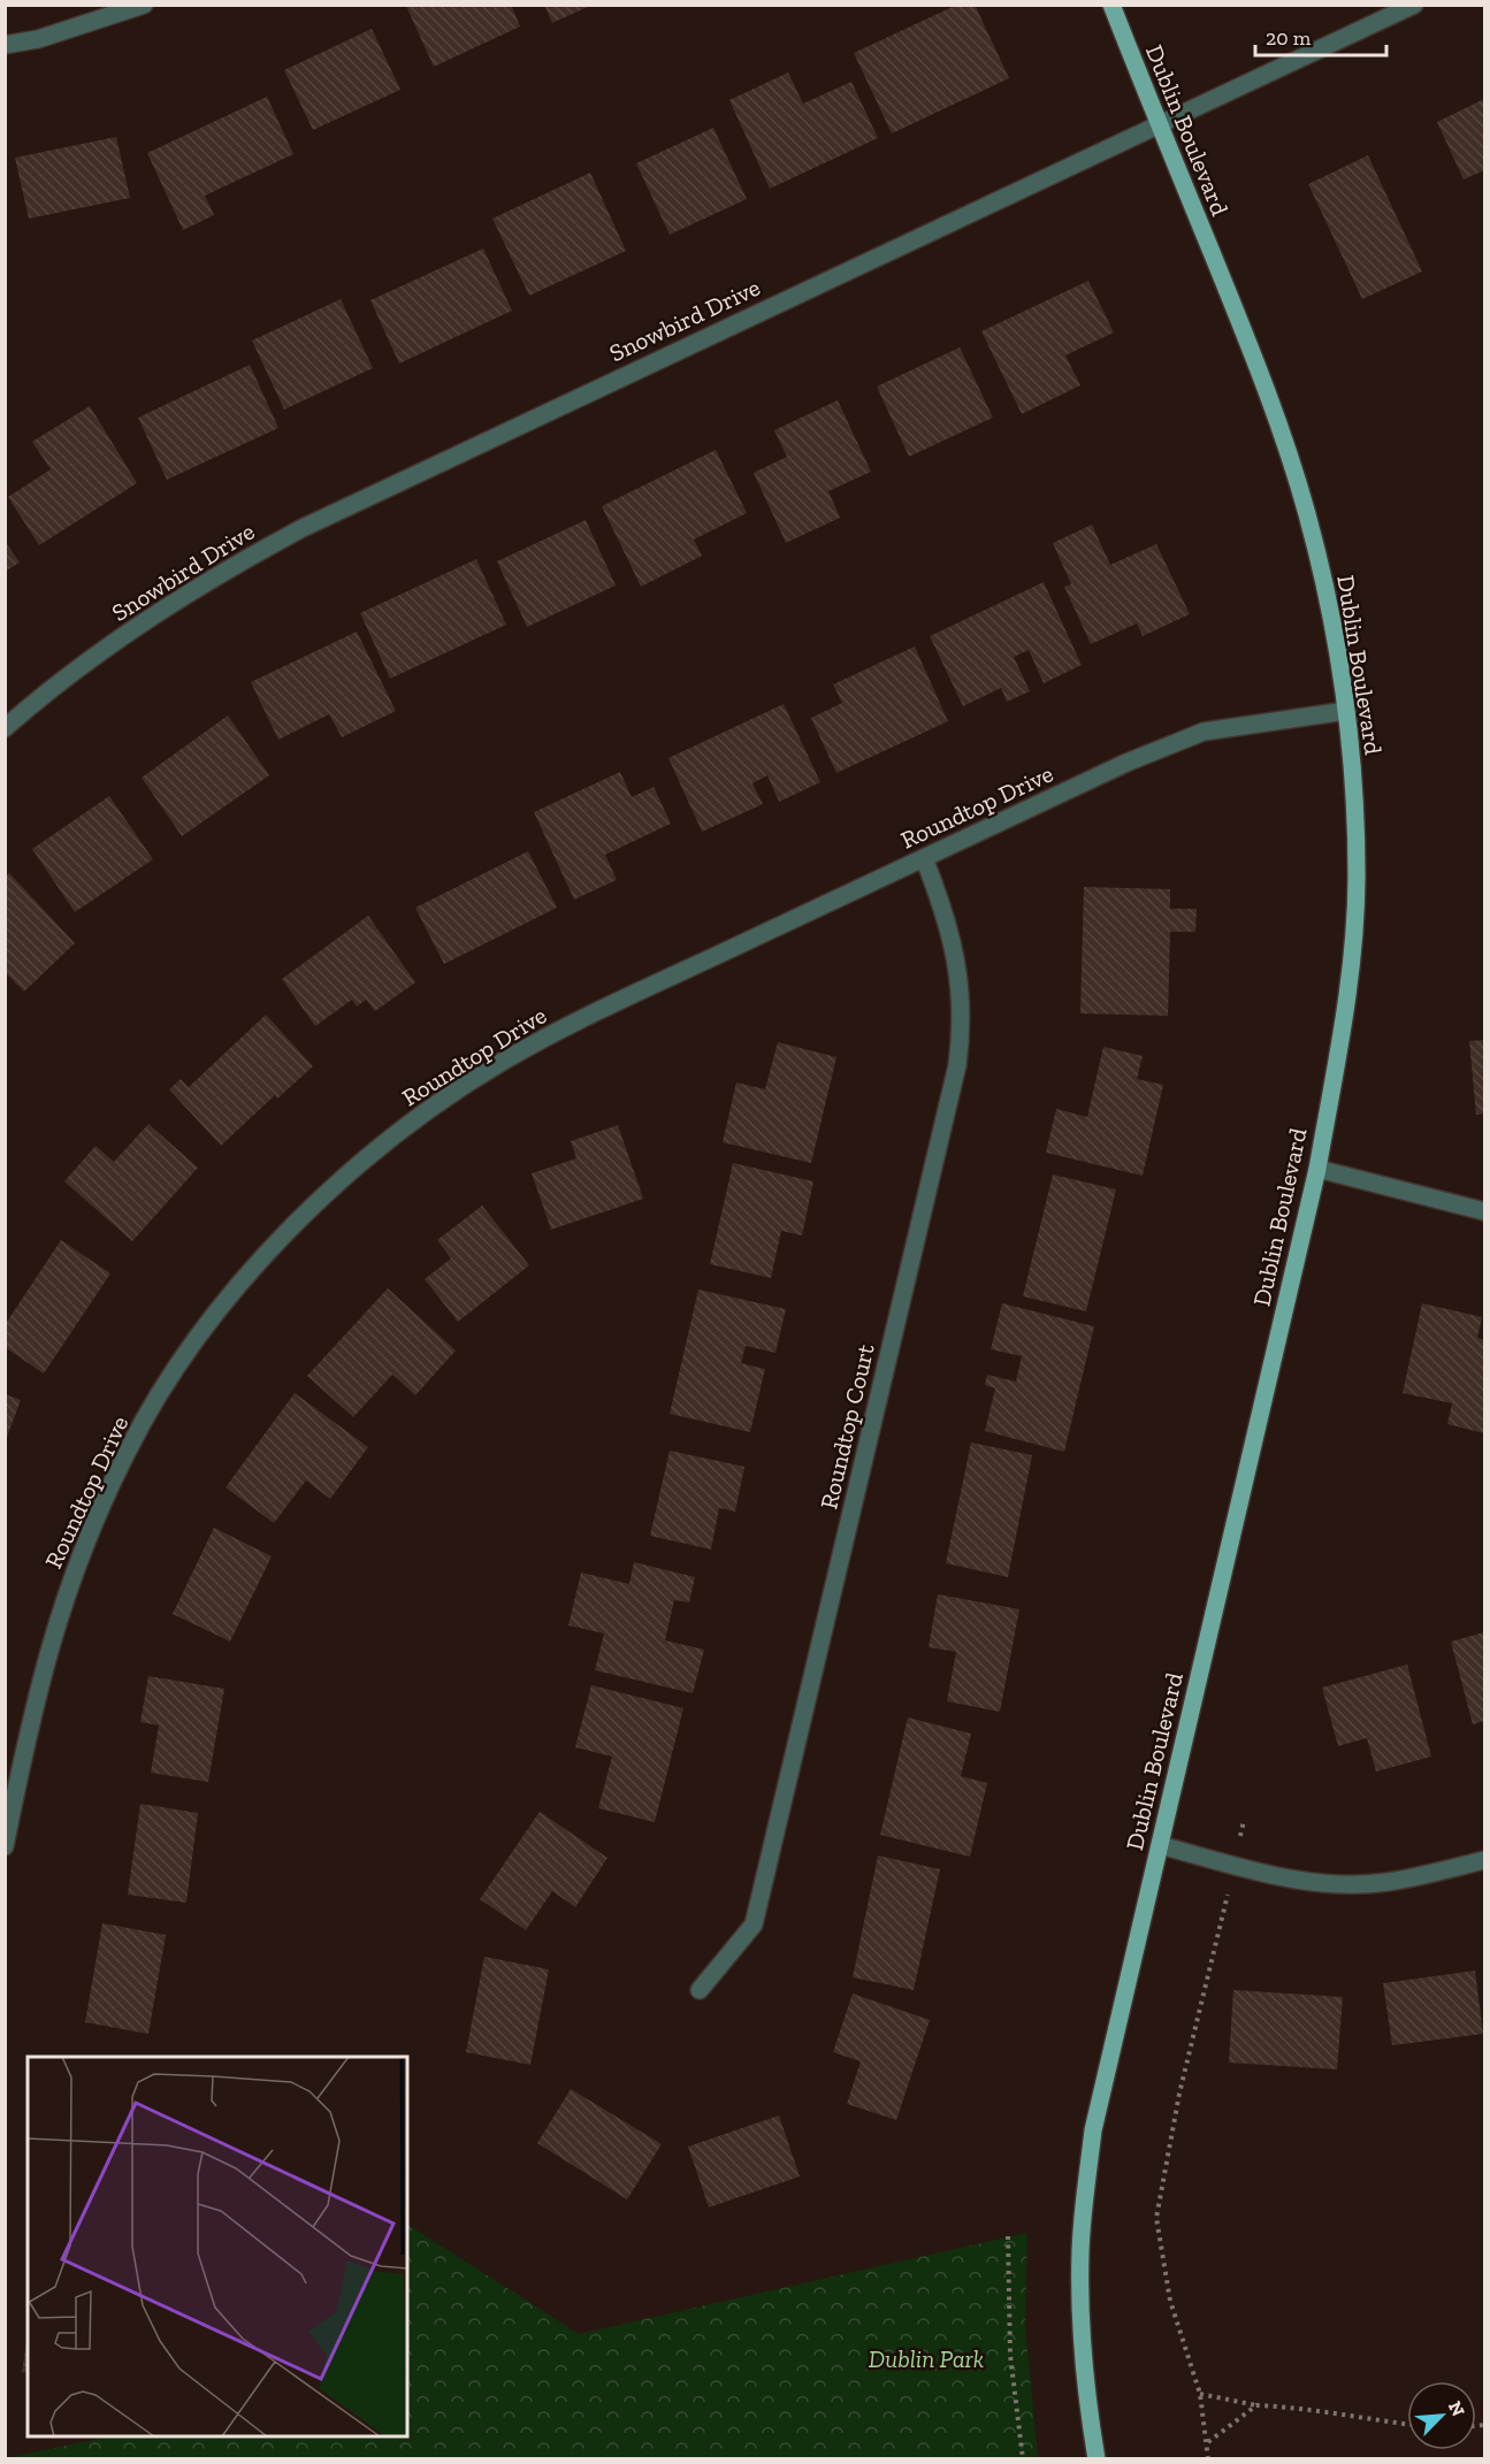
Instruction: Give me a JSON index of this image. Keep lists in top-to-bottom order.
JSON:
{
  "streets": {
    "main road": ["Dublin Boulevard"],
    "street": ["Snowbird Drive", "Roundtop Drive", "Roundtop Court"]
  },
  "crossings": [
    ["Dublin Boulevard", "Snowbird Drive"],
    ["Dublin Boulevard", "Roundtop Drive"],
    ["Roundtop Drive", "Roundtop Court"]
  ],
  "parks": ["Dublin Park"],
  "scale_bar": "20 m",
  "north": "top right"
}
